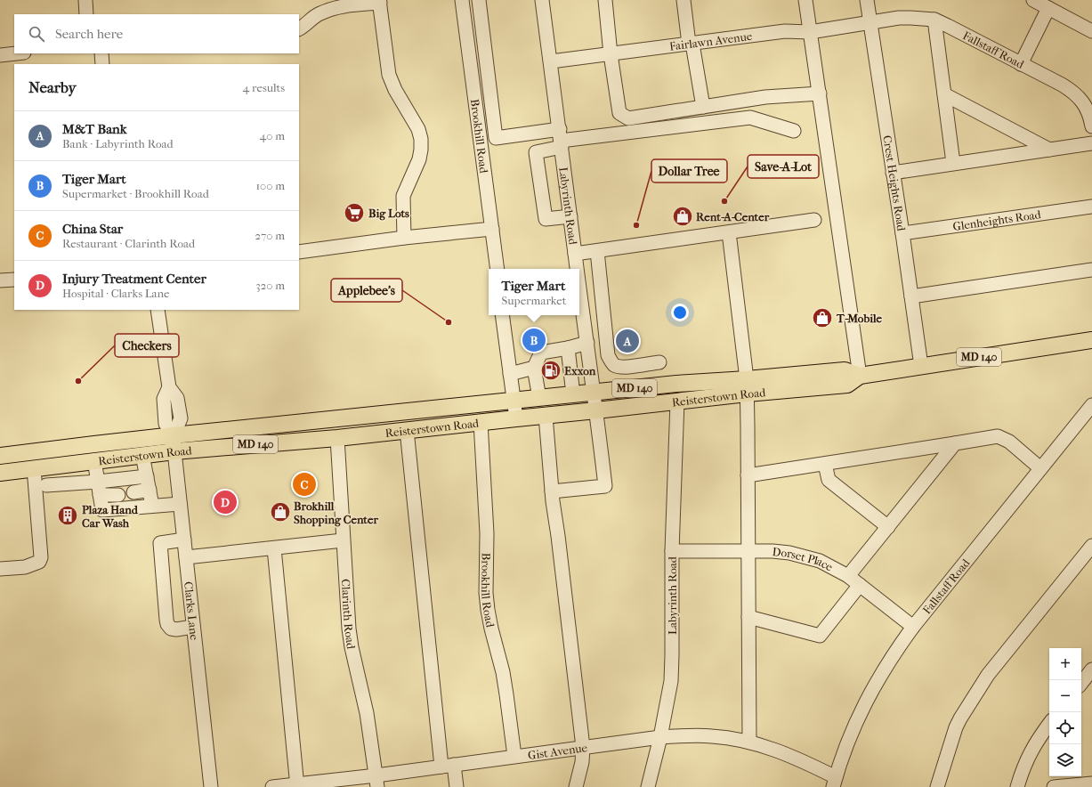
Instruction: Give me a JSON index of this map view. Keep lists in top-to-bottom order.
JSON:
{
  "streets": {
    "main road": ["MD 140", "Reisterstown Road"],
    "street": [
      "Fairlawn Avenue",
      "Fallstaff Road",
      "Brookhill Road",
      "Crest Heights Road",
      "Labyrinth Road",
      "Glenheights Road",
      "Dorset Place",
      "Clarks Lane",
      "Clarinth Road",
      "Gist Avenue"
    ]
  },
  "crossings": [
    ["Fairlawn Avenue", "Fallstaff Road"],
    ["Fairlawn Avenue", "Crest Heights Road"],
    ["Fairlawn Avenue", "Labyrinth Road"],
    ["Fallstaff Road", "Crest Heights Road"],
    ["Fallstaff Road", "Dorset Place"],
    ["Fallstaff Road", "Gist Avenue"],
    ["Brookhill Road", "Reisterstown Road"],
    ["Brookhill Road", "Gist Avenue"],
    ["Crest Heights Road", "Glenheights Road"],
    ["Crest Heights Road", "Reisterstown Road"],
    ["Labyrinth Road", "Reisterstown Road"],
    ["Labyrinth Road", "Dorset Place"],
    ["Labyrinth Road", "Gist Avenue"],
    ["Reisterstown Road", "Clarks Lane"],
    ["Reisterstown Road", "Clarinth Road"],
    ["Clarinth Road", "Gist Avenue"]
  ],
  "places": {
    "other": [
      "Save-A-Lot",
      "Dollar Tree",
      "Applebee's",
      "Checkers"
    ],
    "supermarket": ["Big Lots"],
    "shop": ["Rent-A-Center", "T-Mobile", "Brokhill Shopping Center"],
    "fuel station": ["Exxon"],
    "building": ["Plaza Hand Car Wash"]
  },
  "page": {
    "search": "Search here",
    "heading": ["Nearby", "4 results"],
    "list": [
      {
        "mark": "A",
        "name": "M&T Bank",
        "note": "Bank · Labyrinth Road",
        "value": "40 m"
      },
      {
        "mark": "B",
        "name": "Tiger Mart",
        "note": "Supermarket · Brookhill Road",
        "value": "100 m"
      },
      {
        "mark": "C",
        "name": "China Star",
        "note": "Restaurant · Clarinth Road",
        "value": "270 m"
      },
      {
        "mark": "D",
        "name": "Injury Treatment Center",
        "note": "Hospital · Clarks Lane",
        "value": "320 m"
      }
    ],
    "popup": ["Tiger Mart", "Supermarket"],
    "pins": [
      "B",
      "A",
      "C",
      "D"
    ],
    "map_buttons": ["+", "−"]
  }
}
